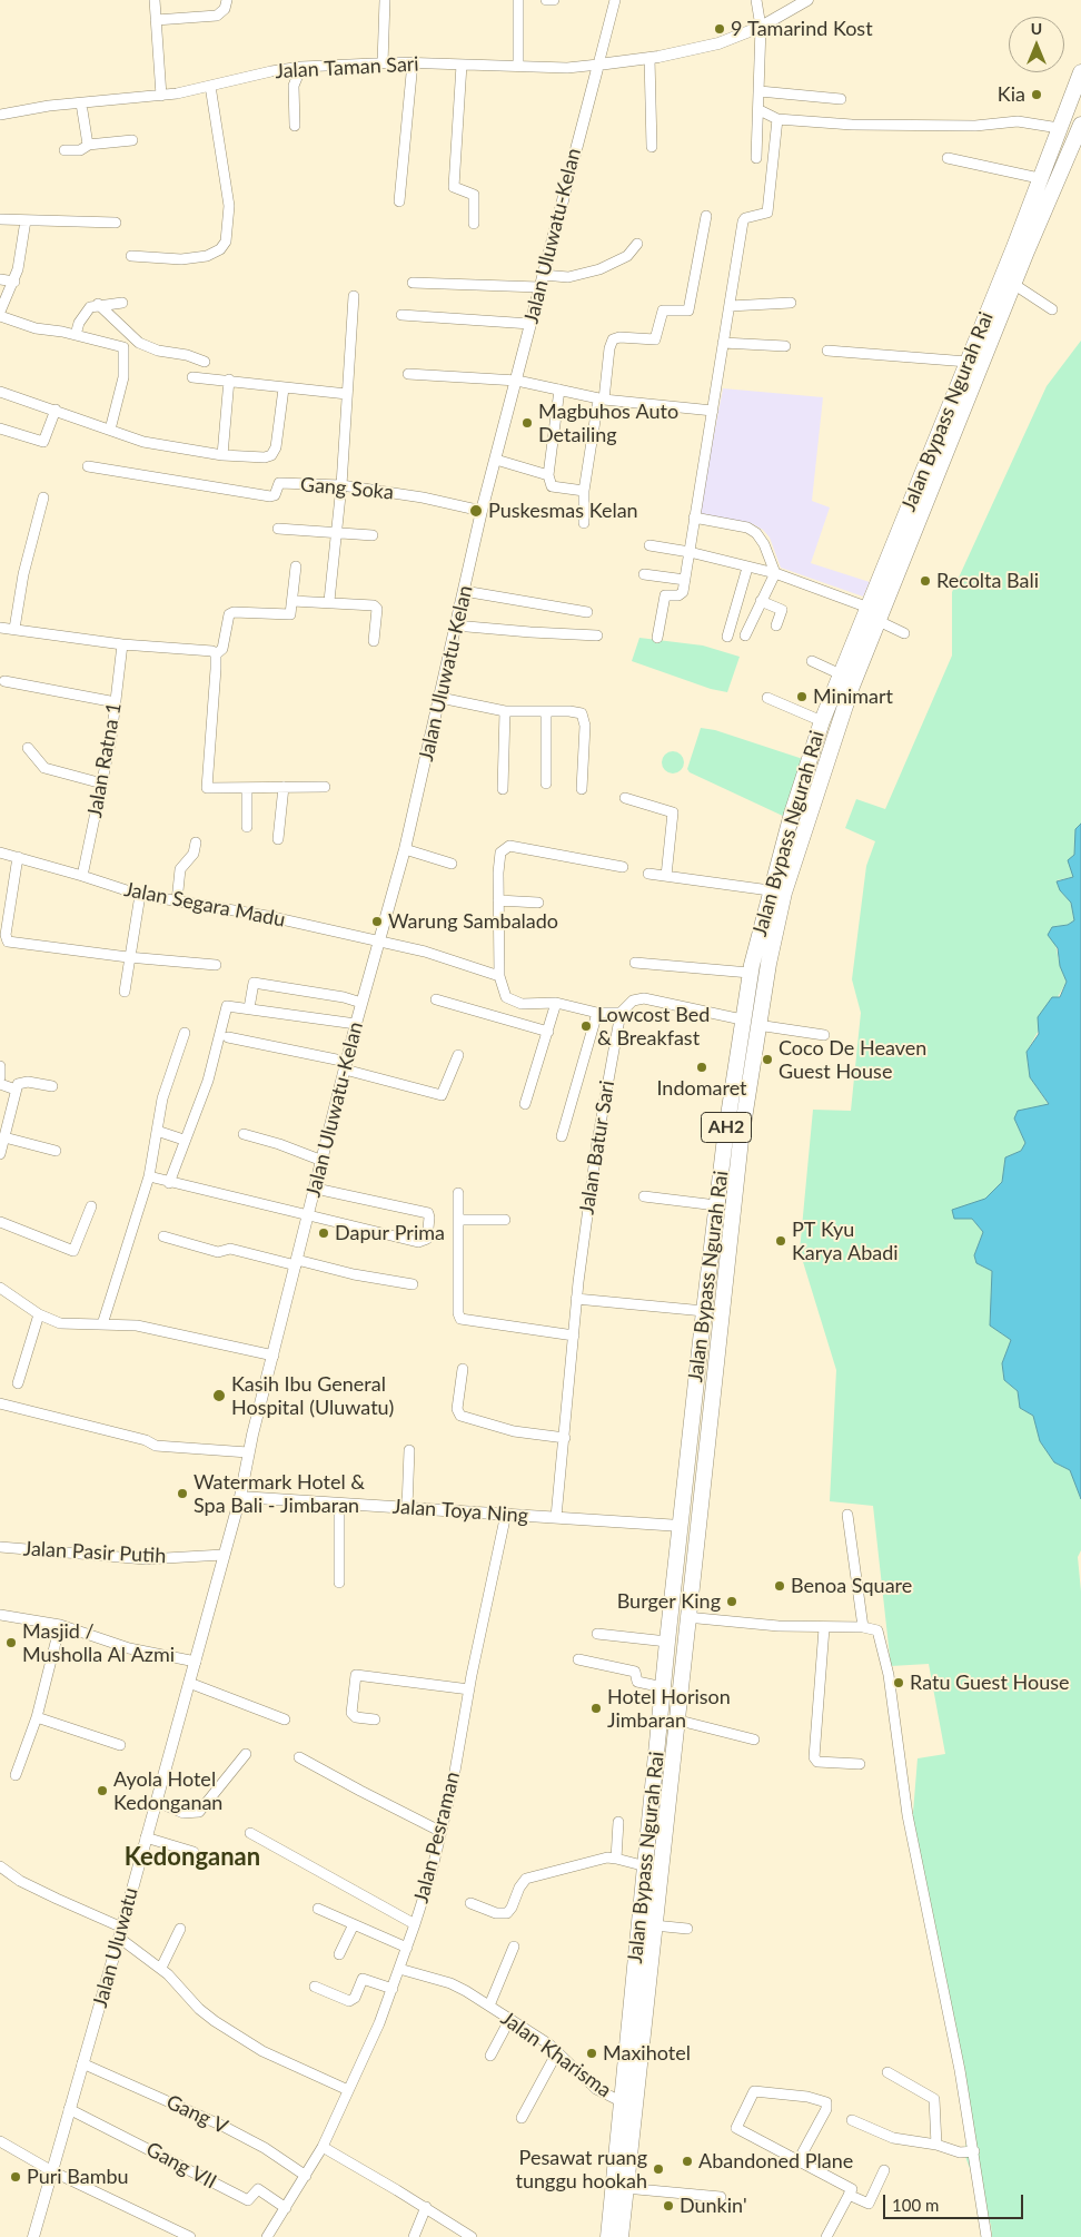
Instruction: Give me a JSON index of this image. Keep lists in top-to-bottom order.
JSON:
{
  "streets": {
    "highway": ["Jalan Bypass Ngurah Rai", "AH2"],
    "street": [
      "Jalan Taman Sari",
      "Jalan Uluwatu-Kelan",
      "Gang Soka",
      "Jalan Ratna 1",
      "Jalan Segara Madu",
      "Jalan Batur Sari",
      "Jalan Toya Ning",
      "Jalan Pasir Putih",
      "Jalan Pesraman",
      "Jalan Uluwatu",
      "Jalan Kharisma",
      "Gang V",
      "Gang VII"
    ]
  },
  "crossings": [
    ["Jalan Taman Sari", "Jalan Uluwatu-Kelan"],
    ["Jalan Uluwatu-Kelan", "Gang Soka"],
    ["Jalan Uluwatu-Kelan", "Jalan Segara Madu"],
    ["Jalan Uluwatu-Kelan", "Jalan Toya Ning"],
    ["Jalan Uluwatu-Kelan", "Jalan Uluwatu"],
    ["Jalan Bypass Ngurah Rai", "Jalan Toya Ning"],
    ["Jalan Bypass Ngurah Rai", "Jalan Kharisma"],
    ["Jalan Ratna 1", "Jalan Segara Madu"],
    ["Jalan Batur Sari", "Jalan Toya Ning"],
    ["Jalan Toya Ning", "Jalan Pesraman"],
    ["Jalan Toya Ning", "Jalan Uluwatu"],
    ["Jalan Pasir Putih", "Jalan Uluwatu"],
    ["Jalan Pesraman", "Jalan Kharisma"],
    ["Jalan Pesraman", "Gang V"],
    ["Jalan Pesraman", "Gang VII"],
    ["Jalan Uluwatu", "Gang V"],
    ["Jalan Uluwatu", "Gang VII"]
  ],
  "districts": ["Kedonganan"],
  "places": [
    "9 Tamarind Kost",
    "Kia",
    "Magbuhos Auto Detailing",
    "Puskesmas Kelan",
    "Recolta Bali",
    "Minimart",
    "Warung Sambalado",
    "Lowcost Bed & Breakfast",
    "Coco De Heaven Guest House",
    "Indomaret",
    "Dapur Prima",
    "PT Kyu Karya Abadi",
    "Kasih Ibu General Hospital (Uluwatu)",
    "Watermark Hotel & Spa Bali - Jimbaran",
    "Benoa Square",
    "Burger King",
    "Masjid / Musholla Al Azmi",
    "Ratu Guest House",
    "Hotel Horison Jimbaran",
    "Ayola Hotel Kedonganan",
    "Maxihotel",
    "Abandoned Plane",
    "Pesawat ruang tunggu hookah",
    "Puri Bambu",
    "Dunkin'"
  ],
  "scale_bar": "100 m",
  "north": "top"
}
